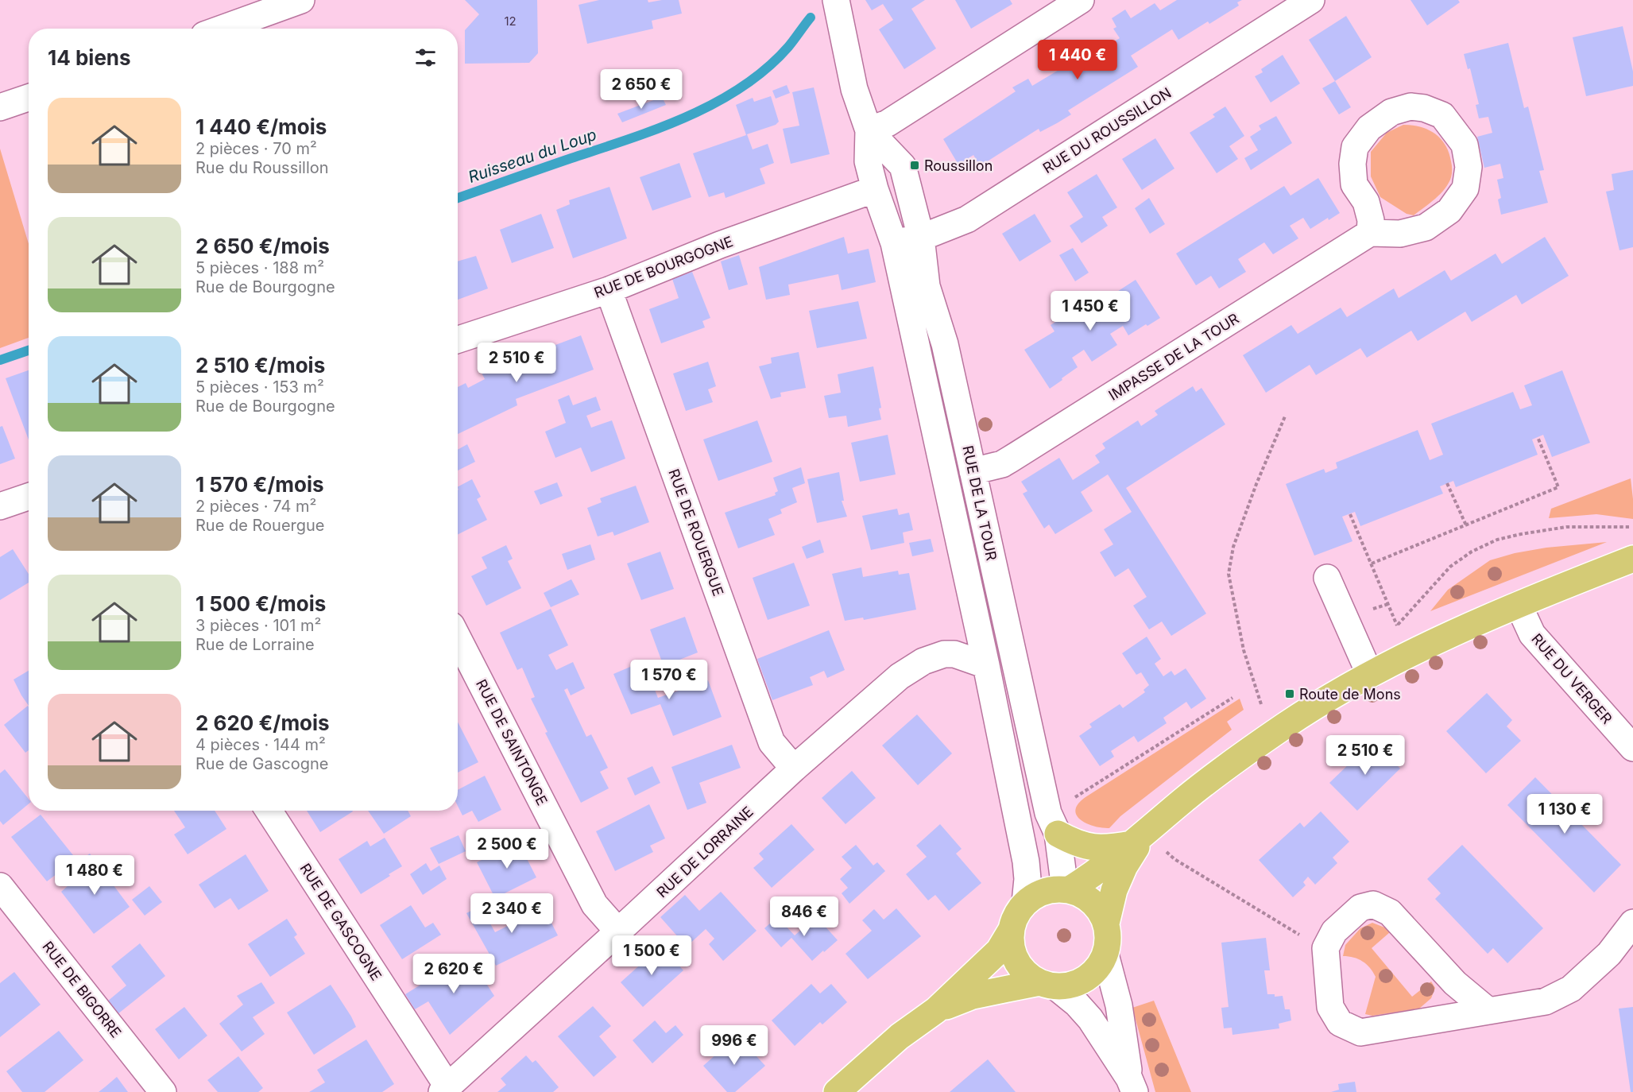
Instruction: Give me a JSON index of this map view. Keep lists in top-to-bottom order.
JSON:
{
  "streets": {
    "street": [
      "RUE DU ROUSSILLON",
      "RUE DE BOURGOGNE",
      "IMPASSE DE LA TOUR",
      "RUE DE LA TOUR",
      "RUE DE ROUERGUE",
      "RUE DU VERGER",
      "RUE DE SAINTONGE",
      "RUE DE LORRAINE",
      "RUE DE GASCOGNE",
      "RUE DE BIGORRE"
    ]
  },
  "crossings": [
    ["RUE DU ROUSSILLON", "RUE DE LA TOUR"],
    ["RUE DE BOURGOGNE", "RUE DE LA TOUR"],
    ["RUE DE BOURGOGNE", "RUE DE ROUERGUE"],
    ["IMPASSE DE LA TOUR", "RUE DE LA TOUR"],
    ["RUE DE LA TOUR", "RUE DE LORRAINE"],
    ["RUE DE ROUERGUE", "RUE DE LORRAINE"],
    ["RUE DE SAINTONGE", "RUE DE LORRAINE"],
    ["RUE DE LORRAINE", "RUE DE GASCOGNE"]
  ],
  "water": ["Ruisseau du Loup"],
  "places": {
    "transit": ["Roussillon", "Route de Mons"]
  },
  "house_numbers": ["12"],
  "page": {
    "heading": "14 biens",
    "price": [
      "1 440 €",
      "2 650 €",
      "1 450 €",
      "2 510 €",
      "1 570 €",
      "2 510 €",
      "1 130 €",
      "2 500 €",
      "1 480 €",
      "2 340 €",
      "846 €",
      "1 500 €",
      "2 620 €",
      "996 €"
    ],
    "list": [
      {
        "name": "1 440 €/mois",
        "note": "2 pièces · 70 m² · Rue du Roussillon"
      },
      {
        "name": "2 650 €/mois",
        "note": "5 pièces · 188 m² · Rue de Bourgogne"
      },
      {
        "name": "2 510 €/mois",
        "note": "5 pièces · 153 m² · Rue de Bourgogne"
      },
      {
        "name": "1 570 €/mois",
        "note": "2 pièces · 74 m² · Rue de Rouergue"
      },
      {
        "name": "1 500 €/mois",
        "note": "3 pièces · 101 m² · Rue de Lorraine"
      },
      {
        "name": "2 620 €/mois",
        "note": "4 pièces · 144 m² · Rue de Gascogne"
      }
    ]
  }
}
